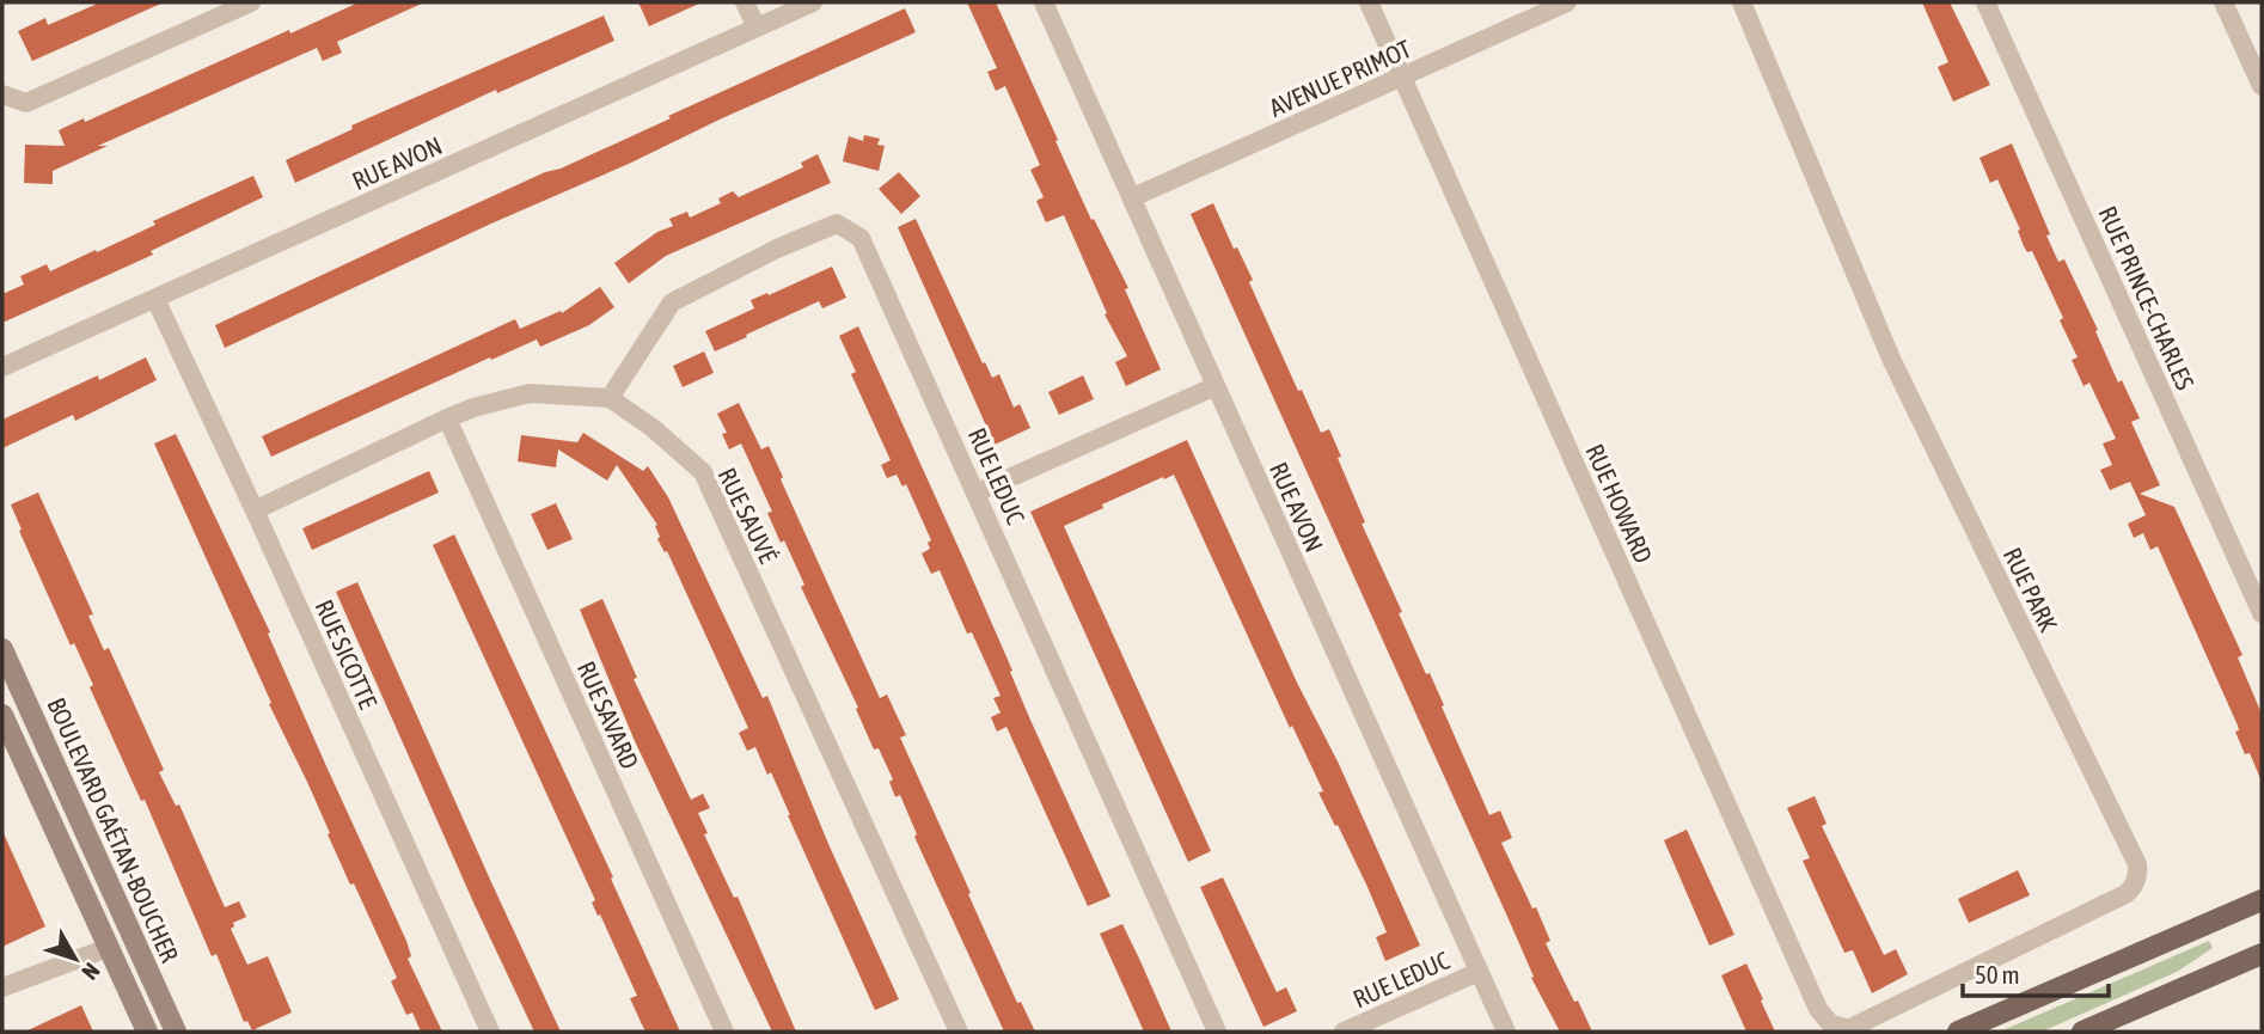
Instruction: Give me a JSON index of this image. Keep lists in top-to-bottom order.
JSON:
{
  "streets": {
    "main road": ["BOULEVARD GAÉTAN-BOUCHER"],
    "street": [
      "AVENUE PRIMOT",
      "RUE AVON",
      "RUE PRINCE-CHARLES",
      "RUE LEDUC",
      "RUE HOWARD",
      "RUE SAUVÉ",
      "RUE PARK",
      "RUE SICOTTE",
      "RUE SAVARD"
    ]
  },
  "crossings": [
    ["AVENUE PRIMOT", "RUE AVON"],
    ["AVENUE PRIMOT", "RUE HOWARD"],
    ["RUE AVON", "RUE LEDUC"],
    ["RUE AVON", "RUE SICOTTE"],
    ["RUE LEDUC", "RUE SAUVÉ"],
    ["RUE HOWARD", "RUE PARK"]
  ],
  "scale_bar": "50 m",
  "north": "bottom right"
}
